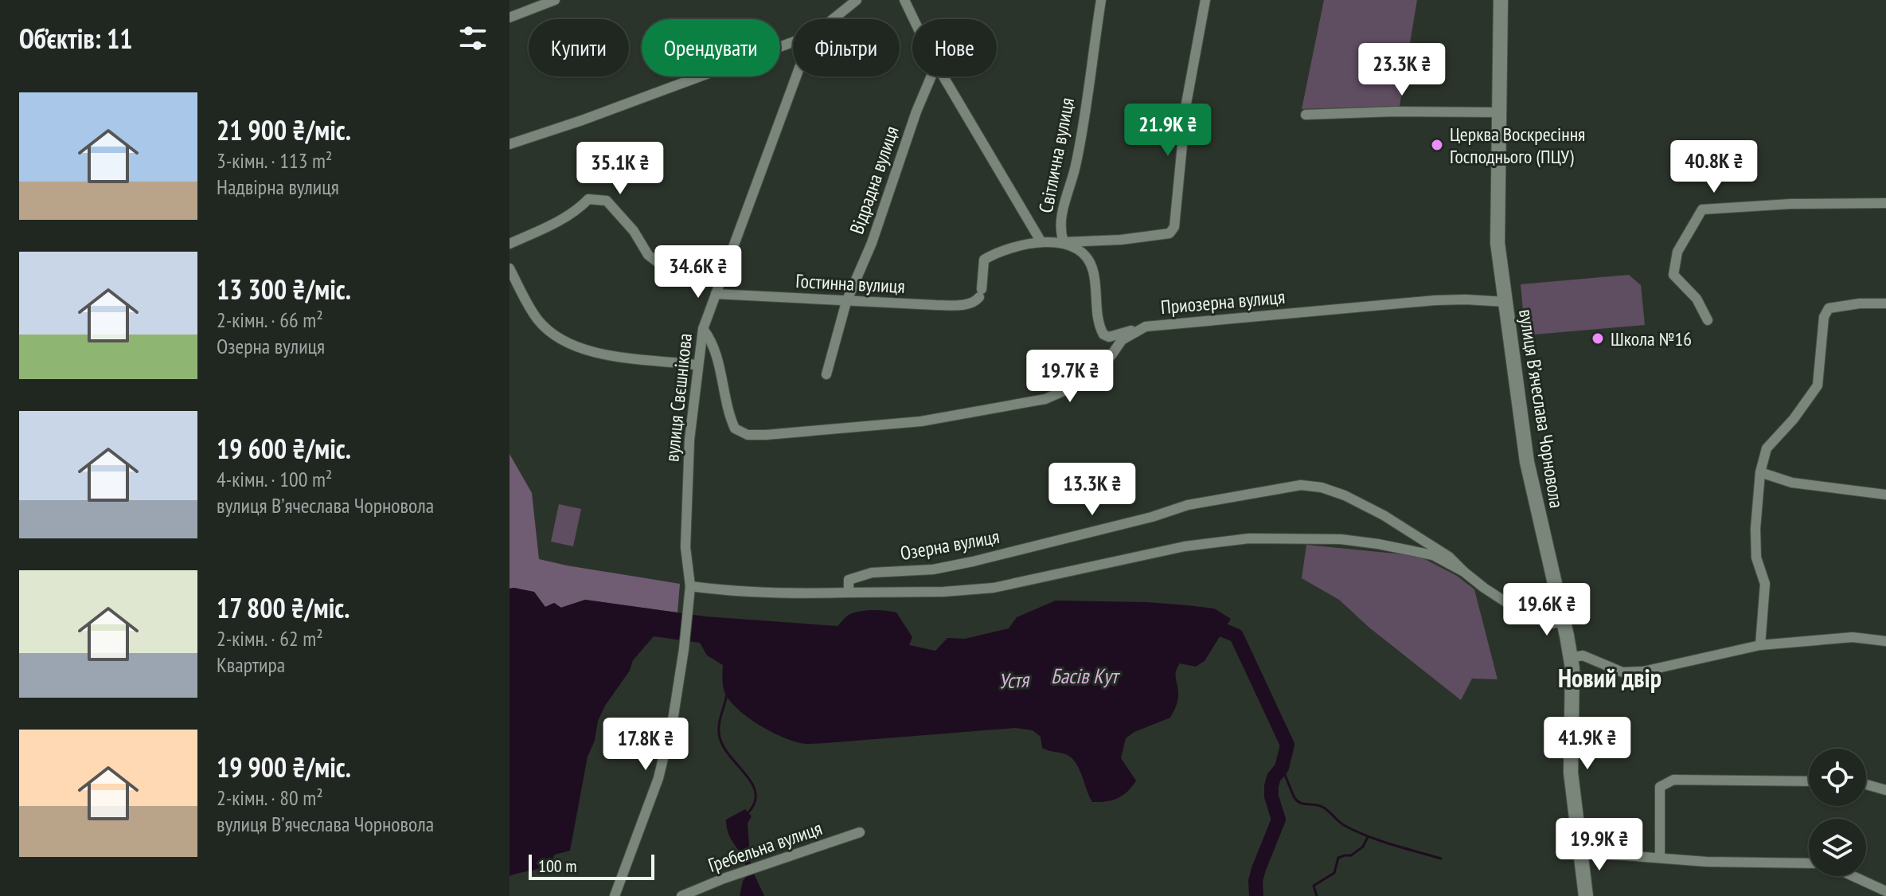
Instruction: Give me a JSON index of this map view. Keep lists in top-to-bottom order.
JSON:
{
  "streets": {
    "main road": ["вулиця Вʼячеслава Чорновола"],
    "street": [
      "Світлична вулиця",
      "Відрадна вулиця",
      "Гостинна вулиця",
      "Приозерна вулиця",
      "вулиця Свєшнікова",
      "Озерна вулиця",
      "Гребельна вулиця"
    ]
  },
  "crossings": [
    ["Світлична вулиця", "Гостинна вулиця"],
    ["Відрадна вулиця", "Гостинна вулиця"],
    ["Гостинна вулиця", "вулиця Свєшнікова"],
    ["Приозерна вулиця", "вулиця Свєшнікова"],
    ["Приозерна вулиця", "вулиця Вʼячеслава Чорновола"]
  ],
  "districts": ["Новий двір"],
  "water": ["Басів Кут", "Устя"],
  "places": ["Церква Воскресіння Господнього (ПЦУ)", "Школа №16"],
  "scale_bar": "100 m",
  "page": {
    "heading": "Об’єктів: 11",
    "chip": [
      "Купити",
      "Орендувати",
      "Фільтри",
      "Нове"
    ],
    "price": [
      "23.3K ₴",
      "21.9K ₴",
      "40.8K ₴",
      "35.1K ₴",
      "34.6K ₴",
      "19.7K ₴",
      "13.3K ₴",
      "19.6K ₴",
      "41.9K ₴",
      "17.8K ₴",
      "19.9K ₴"
    ],
    "list": [
      {
        "name": "21 900 ₴/міс.",
        "note": "3-кімн. · 113 m² · Надвірна вулиця"
      },
      {
        "name": "13 300 ₴/міс.",
        "note": "2-кімн. · 66 m² · Озерна вулиця"
      },
      {
        "name": "19 600 ₴/міс.",
        "note": "4-кімн. · 100 m² · вулиця Вʼячеслава Чорновола"
      },
      {
        "name": "17 800 ₴/міс.",
        "note": "2-кімн. · 62 m² · Квартира"
      },
      {
        "name": "19 900 ₴/міс.",
        "note": "2-кімн. · 80 m² · вулиця Вʼячеслава Чорновола"
      }
    ],
    "scale": "100 m"
  }
}
